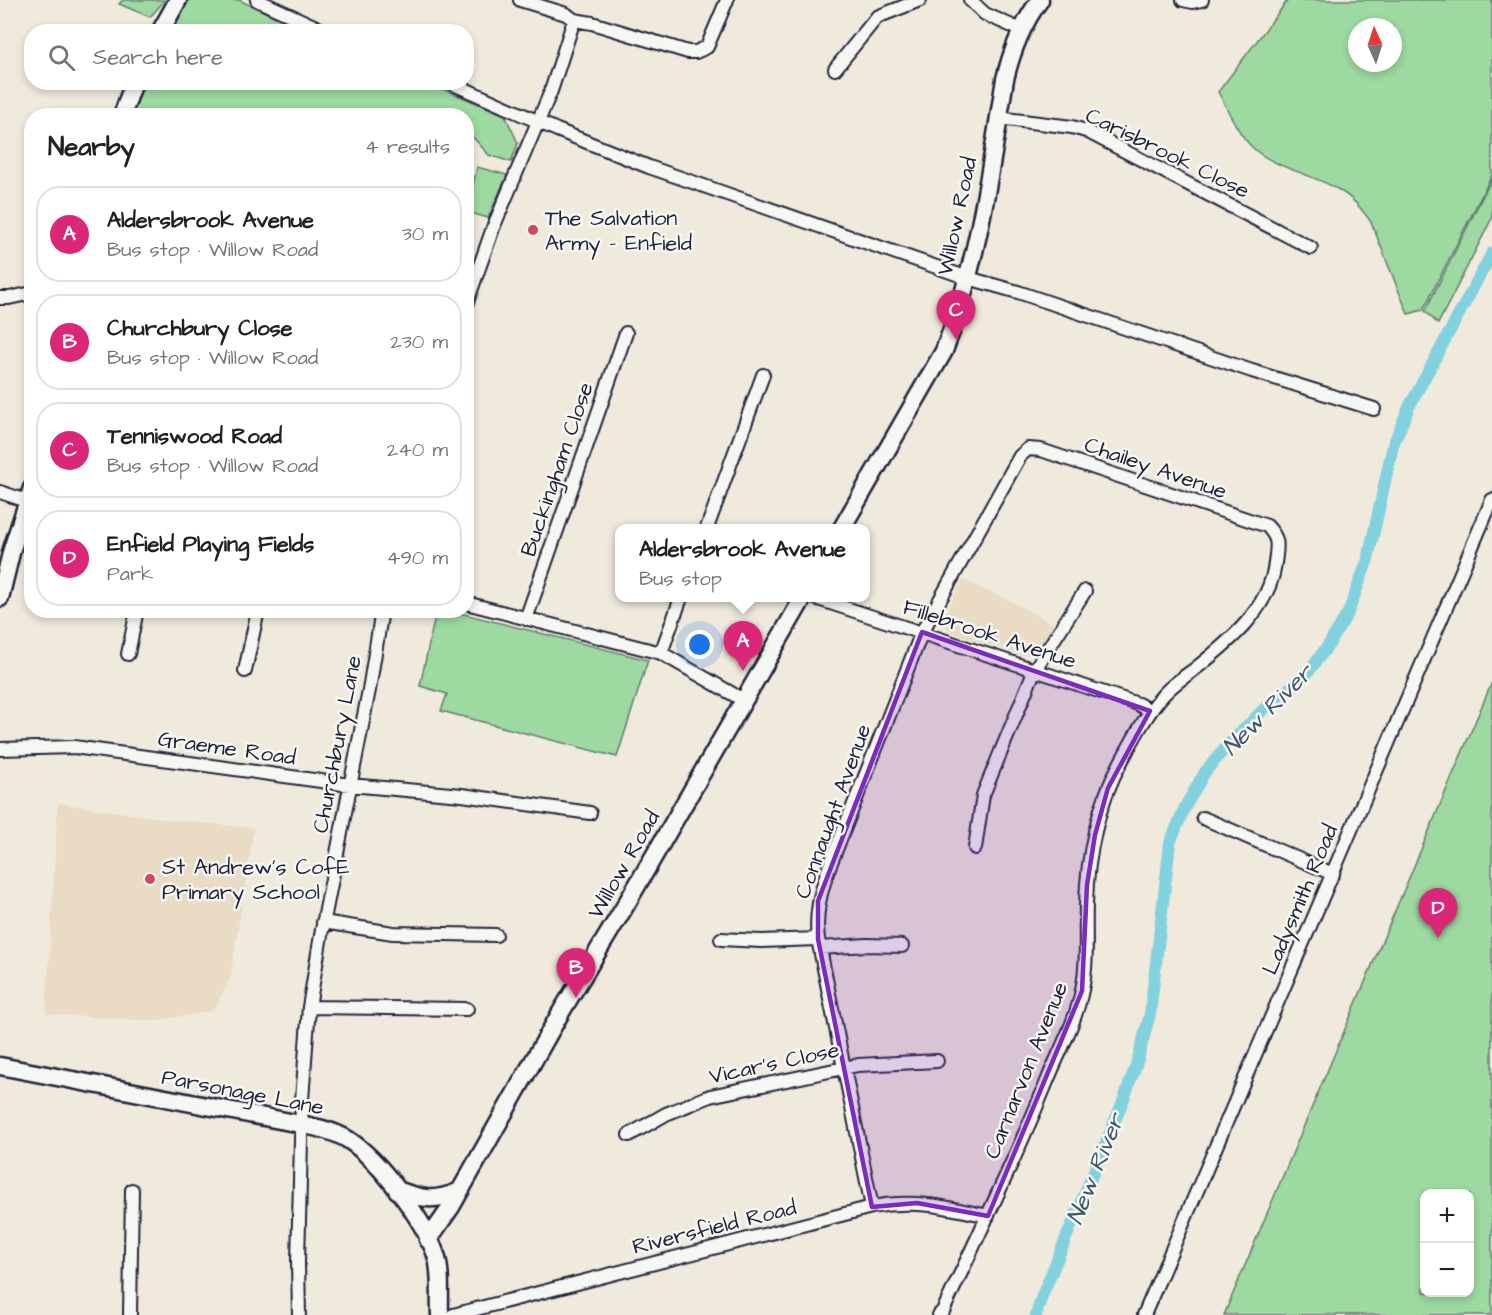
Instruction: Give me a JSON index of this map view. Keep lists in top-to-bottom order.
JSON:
{
  "streets": {
    "street": [
      "Carisbrook Close",
      "Willow Road",
      "Chailey Avenue",
      "Buckingham Close",
      "Fillebrook Avenue",
      "Churchbury Lane",
      "Graeme Road",
      "Connaught Avenue",
      "Ladysmith Road",
      "Vicar's Close",
      "Carnarvon Avenue",
      "Parsonage Lane",
      "Riversfield Road"
    ]
  },
  "crossings": [
    ["Carisbrook Close", "Willow Road"],
    ["Willow Road", "Parsonage Lane"],
    ["Chailey Avenue", "Connaught Avenue"],
    ["Chailey Avenue", "Carnarvon Avenue"],
    ["Fillebrook Avenue", "Connaught Avenue"],
    ["Fillebrook Avenue", "Carnarvon Avenue"],
    ["Churchbury Lane", "Graeme Road"],
    ["Churchbury Lane", "Parsonage Lane"],
    ["Connaught Avenue", "Vicar's Close"],
    ["Connaught Avenue", "Riversfield Road"],
    ["Carnarvon Avenue", "Riversfield Road"]
  ],
  "water": ["New River"],
  "places": ["The Salvation Army - Enfield", "St Andrew's CofE Primary School"],
  "north": "top",
  "page": {
    "search": "Search here",
    "heading": ["Nearby", "4 results"],
    "list": [
      {
        "mark": "A",
        "name": "Aldersbrook Avenue",
        "note": "Bus stop · Willow Road",
        "value": "30 m"
      },
      {
        "mark": "B",
        "name": "Churchbury Close",
        "note": "Bus stop · Willow Road",
        "value": "230 m"
      },
      {
        "mark": "C",
        "name": "Tenniswood Road",
        "note": "Bus stop · Willow Road",
        "value": "240 m"
      },
      {
        "mark": "D",
        "name": "Enfield Playing Fields",
        "note": "Park",
        "value": "490 m"
      }
    ],
    "pins": [
      "C",
      "A",
      "D",
      "B"
    ],
    "popup": ["Aldersbrook Avenue", "Bus stop"],
    "map_buttons": ["+", "−"]
  }
}
